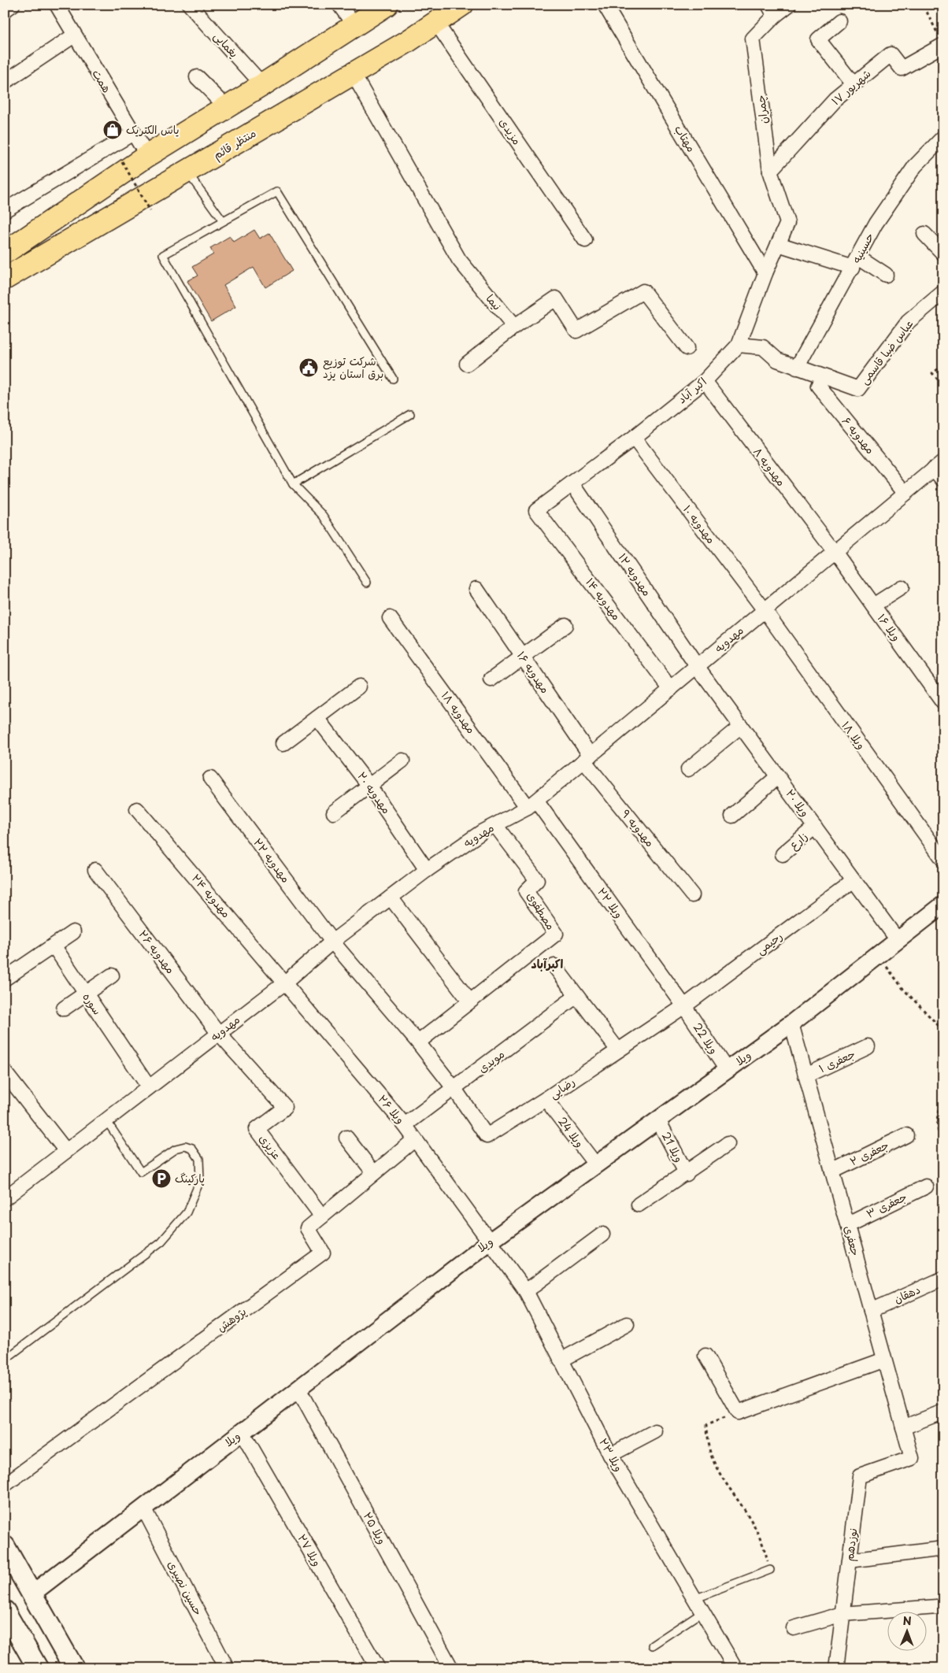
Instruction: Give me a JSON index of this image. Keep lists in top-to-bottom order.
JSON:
{
  "streets": {
    "main road": ["منتظر قائم"],
    "street": [
      "یغمایی",
      "همت",
      "۱۷ شهریور",
      "چمران",
      "مزیدی",
      "مهتاب",
      "حسینیه",
      "نیما",
      "عباس ضیا قاسمی",
      "اکبر آباد",
      "مهدویه ۶",
      "مهدویه ۸",
      "مهدویه ۱۰",
      "مهدویه ۱۲",
      "مهدویه ۱۴",
      "ویلا ۱۶",
      "مهدویه",
      "مهدویه ۱۶",
      "مهدویه ۱۸",
      "ویلا ۱۸",
      "مهدویه ۲۰",
      "ویلا ۲۰",
      "مهدویه ۹",
      "زارع",
      "مهدویه ۲۲",
      "مهدویه ۲۴",
      "ویلا ۲۲",
      "مصطفوی",
      "رحیمی",
      "مهدویه ۲۶",
      "سوره",
      "ویلا 22",
      "ویلا",
      "مویدی",
      "جعفری ۱",
      "رضایی",
      "ویلا ۲۶",
      "ویلا 24",
      "عزیزی",
      "ویلا 21",
      "جعفری ۲",
      "جعفری ۳",
      "جعفری",
      "دهقان",
      "پژوهش",
      "ویلا ۲۳",
      "ویلا ۲۵",
      "نوزدهم",
      "ویلا ۲۷",
      "حسین نصیری"
    ]
  },
  "crossings": [
    ["۱۷ شهریور", "چمران"],
    ["چمران", "اکبر آباد"],
    ["مزیدی", "منتظر قائم"],
    ["مهتاب", "اکبر آباد"],
    ["منتظر قائم", "نیما"],
    ["حسینیه", "عباس ضیا قاسمی"],
    ["عباس ضیا قاسمی", "اکبر آباد"],
    ["عباس ضیا قاسمی", "مهدویه ۶"],
    ["اکبر آباد", "مهدویه ۸"],
    ["اکبر آباد", "مهدویه ۱۰"],
    ["اکبر آباد", "مهدویه ۱۲"],
    ["اکبر آباد", "مهدویه ۱۴"],
    ["مهدویه ۶", "مهدویه"],
    ["مهدویه ۸", "ویلا ۱۶"],
    ["مهدویه ۸", "مهدویه"],
    ["مهدویه ۱۰", "مهدویه"],
    ["مهدویه ۱۰", "ویلا ۱۸"],
    ["مهدویه ۱۲", "مهدویه"],
    ["مهدویه ۱۲", "ویلا ۲۰"],
    ["مهدویه ۱۴", "مهدویه"],
    ["ویلا ۱۶", "مهدویه"],
    ["مهدویه", "مهدویه ۱۶"],
    ["مهدویه", "مهدویه ۱۸"],
    ["مهدویه", "ویلا ۱۸"],
    ["مهدویه", "مهدویه ۲۰"],
    ["مهدویه", "ویلا ۲۰"],
    ["مهدویه", "مهدویه ۹"],
    ["مهدویه", "مهدویه ۲۲"],
    ["مهدویه", "مهدویه ۲۴"],
    ["مهدویه", "ویلا ۲۲"],
    ["مهدویه", "مصطفوی"],
    ["مهدویه", "مهدویه ۲۶"],
    ["مهدویه", "سوره"],
    ["مهدویه", "ویلا ۲۶"],
    ["مهدویه", "عزیزی"],
    ["مهدویه ۱۶", "مهدویه ۹"],
    ["مهدویه ۱۸", "ویلا ۲۲"],
    ["ویلا ۲۰", "زارع"],
    ["ویلا ۲۰", "رحیمی"],
    ["ویلا ۲۰", "ویلا"],
    ["مهدویه ۲۴", "ویلا ۲۶"],
    ["ویلا ۲۲", "رحیمی"],
    ["ویلا ۲۲", "ویلا 22"],
    ["ویلا ۲۲", "رضایی"],
    ["رحیمی", "ویلا 22"],
    ["رحیمی", "رضایی"],
    ["مهدویه ۲۶", "عزیزی"],
    ["ویلا 22", "ویلا"],
    ["ویلا 22", "رضایی"],
    ["ویلا", "ویلا ۲۶"],
    ["ویلا", "ویلا 24"],
    ["ویلا", "ویلا 21"],
    ["ویلا", "جعفری"],
    ["ویلا", "ویلا ۲۳"],
    ["ویلا", "ویلا ۲۵"],
    ["ویلا", "ویلا ۲۷"],
    ["ویلا", "حسین نصیری"],
    ["مویدی", "رضایی"],
    ["مویدی", "ویلا ۲۶"],
    ["جعفری ۱", "جعفری"],
    ["رضایی", "ویلا 24"],
    ["ویلا ۲۶", "پژوهش"],
    ["ویلا ۲۶", "ویلا ۲۳"],
    ["عزیزی", "پژوهش"],
    ["جعفری ۲", "جعفری"],
    ["جعفری ۳", "جعفری"],
    ["جعفری", "دهقان"],
    ["جعفری", "نوزدهم"]
  ],
  "districts": ["اکبرآباد"],
  "places": {
    "shop": ["یاس الکتریک"],
    "public building": ["شرکت توزیع برق استان یزد"],
    "parking": ["پارکینگ"]
  },
  "north": "top"
}
